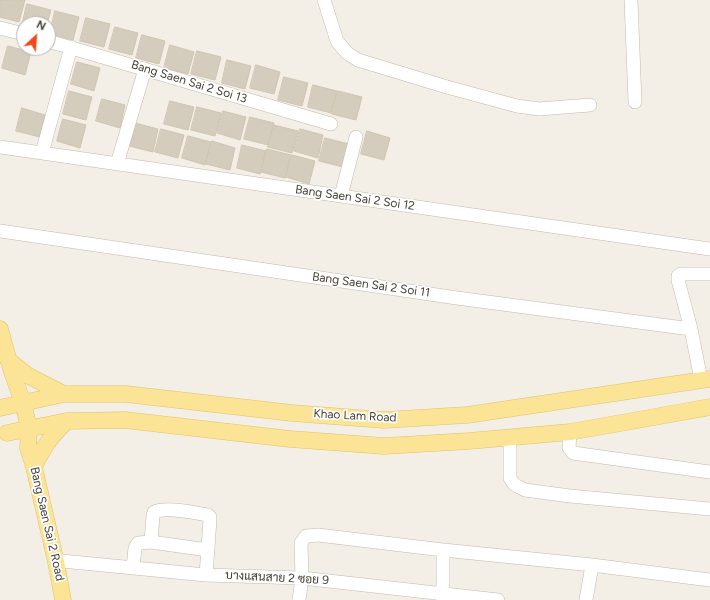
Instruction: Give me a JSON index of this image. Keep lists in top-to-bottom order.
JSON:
{
  "streets": {
    "main road": ["Khao Lam Road", "Bang Saen Sai 2 Road"],
    "street": [
      "Bang Saen Sai 2 Soi 13",
      "Bang Saen Sai 2 Soi 12",
      "Bang Saen Sai 2 Soi 11",
      "บางแสนสาย 2 ซอย 9"
    ]
  },
  "crossings": [
    ["Khao Lam Road", "Bang Saen Sai 2 Road"],
    ["Bang Saen Sai 2 Road", "บางแสนสาย 2 ซอย 9"]
  ],
  "north": "top right"
}
